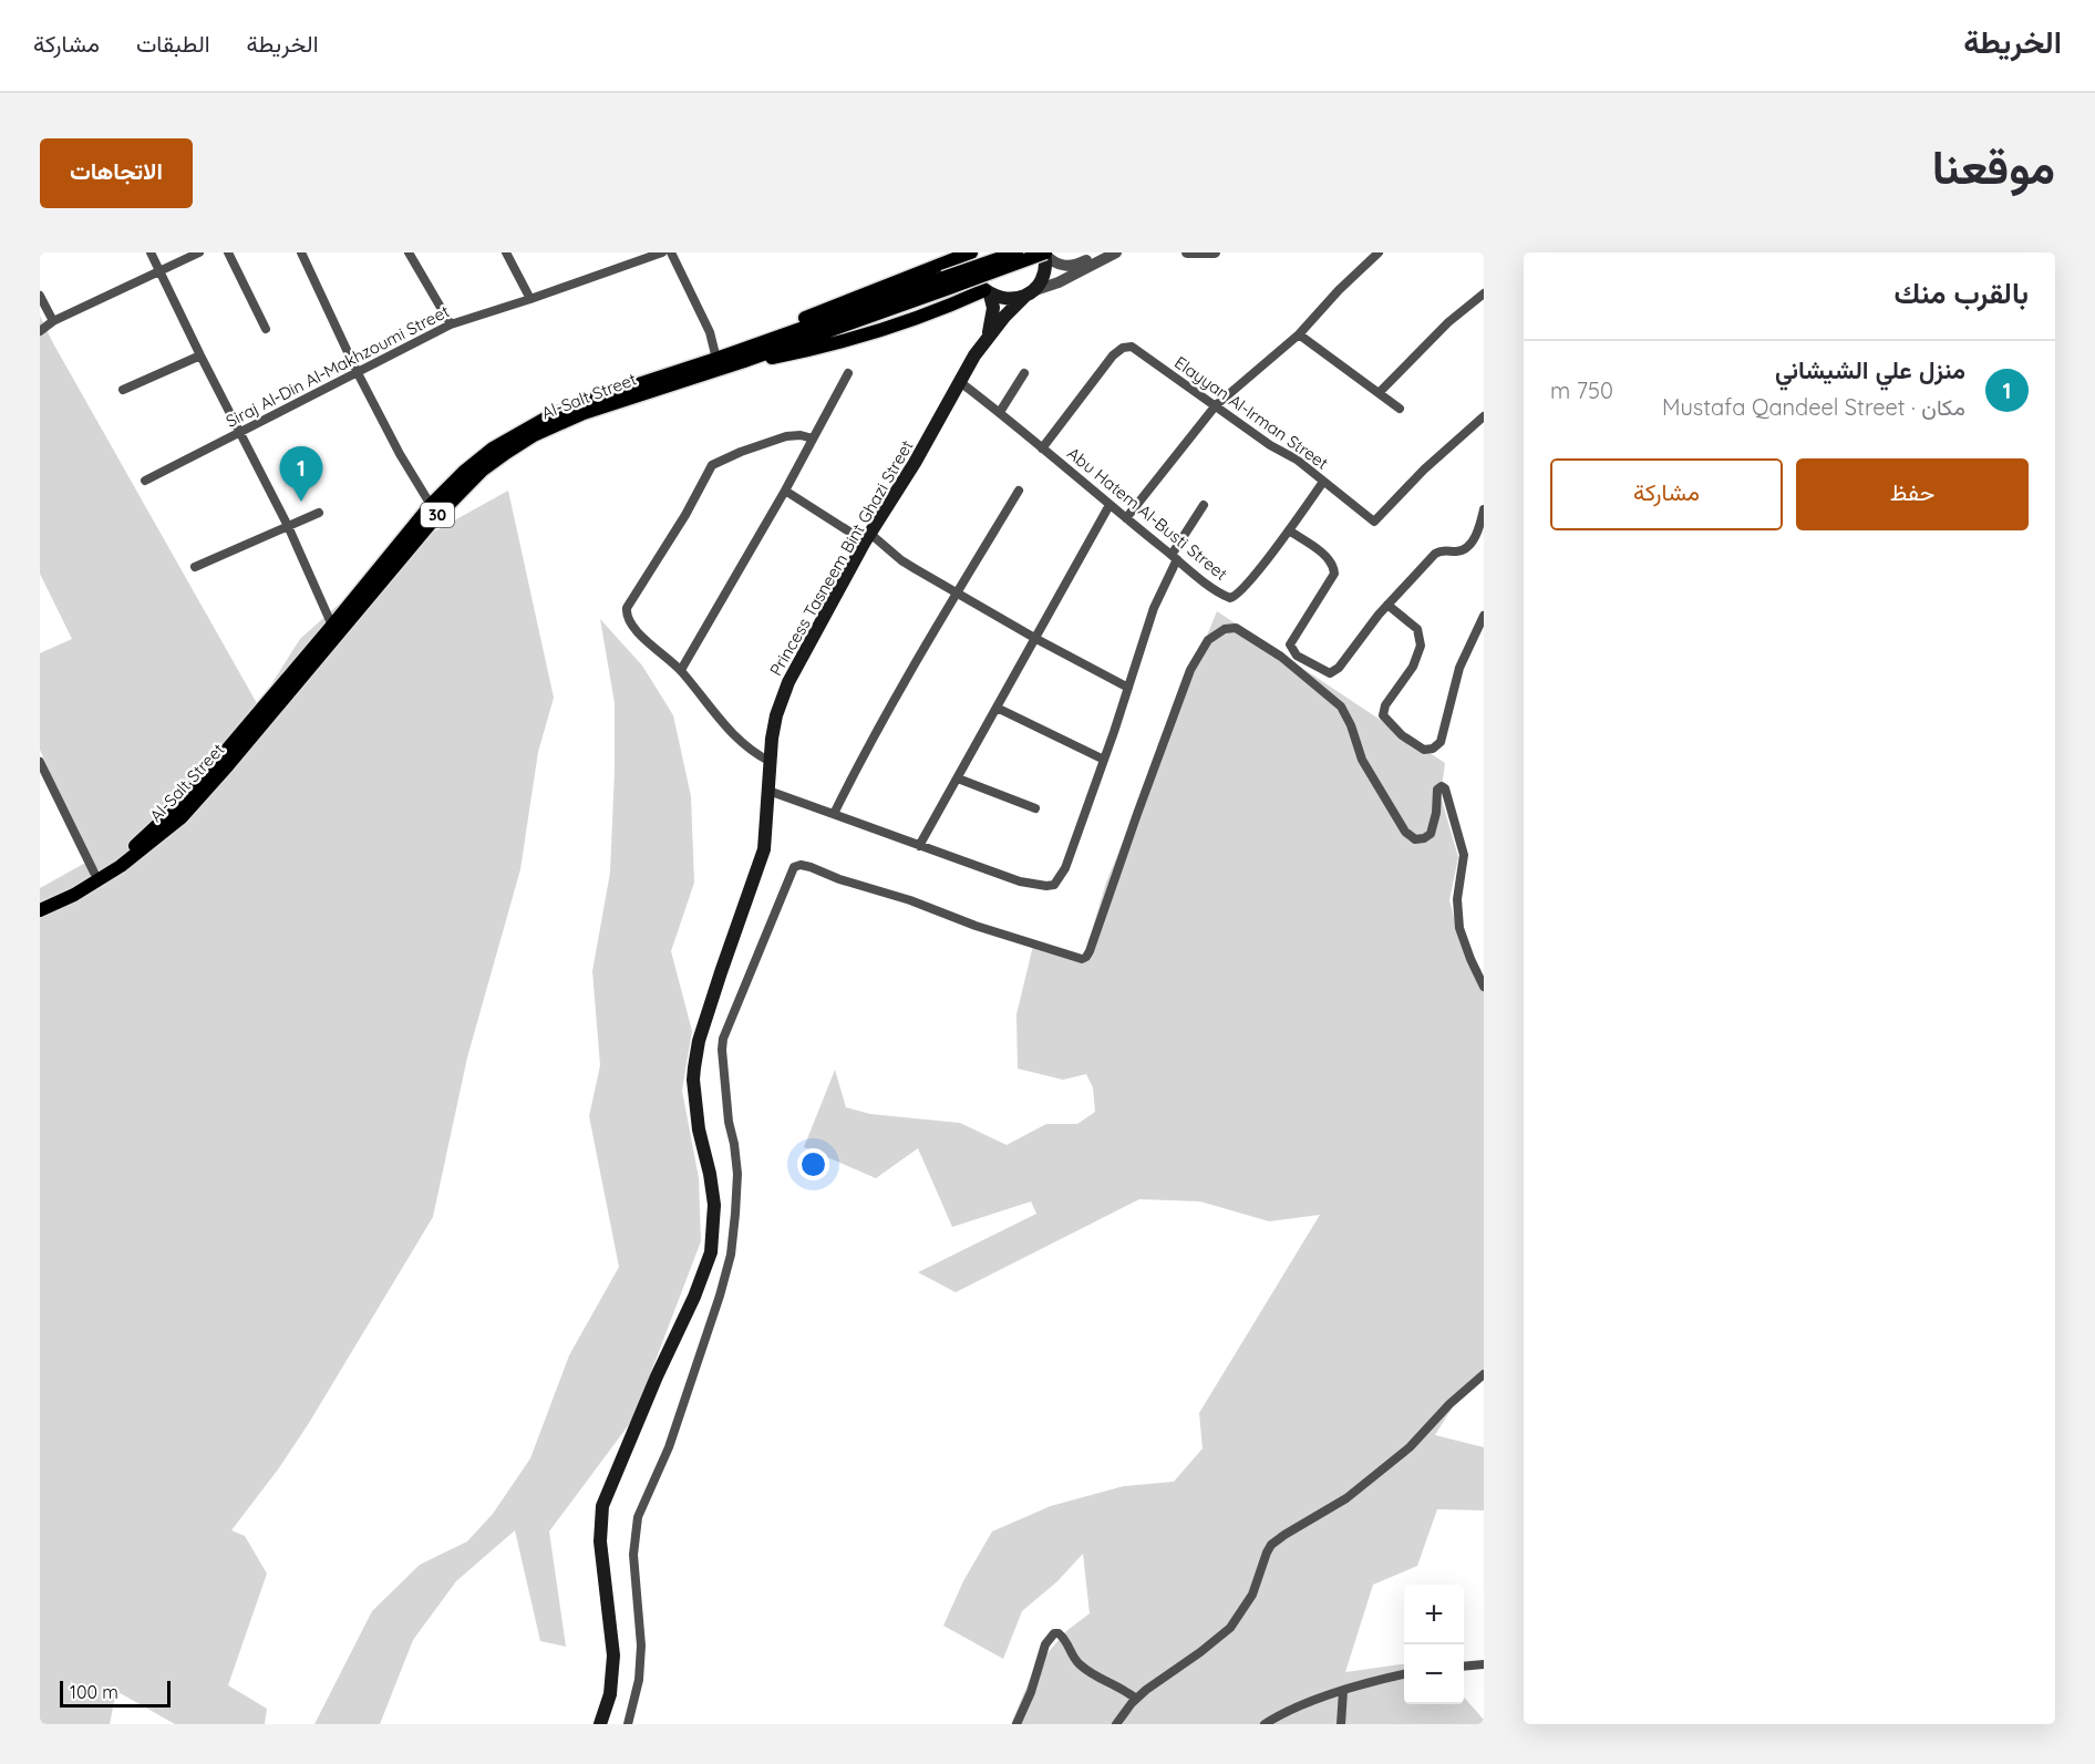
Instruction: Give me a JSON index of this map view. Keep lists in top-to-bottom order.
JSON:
{
  "streets": {
    "main road": ["Al-Salt Street", "30", "Princess Tasneem Bint Ghazi Street"],
    "street": ["Siraj Al-Din Al-Makhzoumi Street", "Elayyan Al-Irman Street", "Abu Hatem Al-Busti Street"]
  },
  "crossings": [
    ["Elayyan Al-Irman Street", "Abu Hatem Al-Busti Street"],
    ["Abu Hatem Al-Busti Street", "Princess Tasneem Bint Ghazi Street"]
  ],
  "scale_bar": "100 m",
  "page": {
    "header": "الخريطة",
    "nav": ["الخريطة", "الطبقات", "مشاركة"],
    "title": "موقعنا",
    "buttons": [
      "الاتجاهات",
      ["حفظ", "مشاركة"]
    ],
    "heading": "بالقرب منك",
    "list": [
      {
        "mark": "1",
        "name": "منزل علي الشيشاني",
        "note": "مكان · Mustafa Qandeel Street",
        "value": "750 m"
      }
    ],
    "pins": "1",
    "map_buttons": ["+", "−"],
    "scale": "100 m"
  }
}
